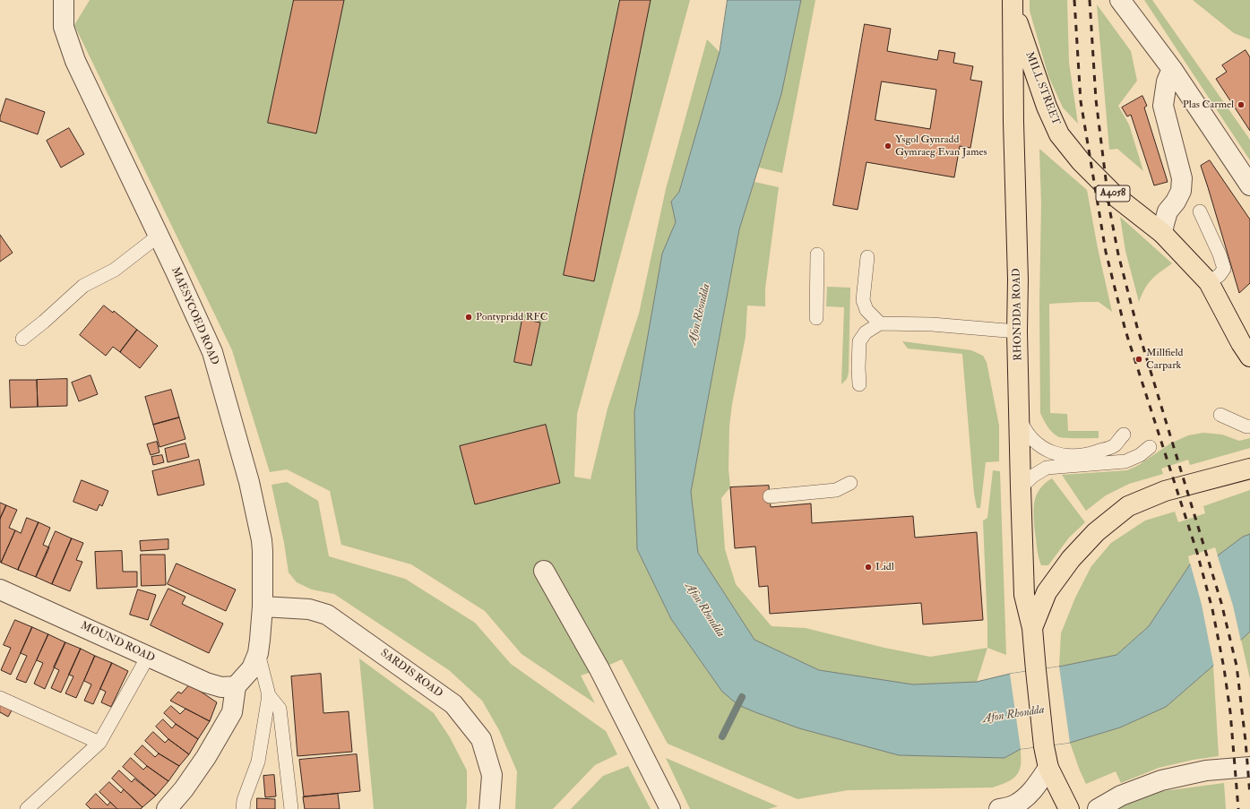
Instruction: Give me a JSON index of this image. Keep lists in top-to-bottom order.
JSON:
{
  "streets": {
    "main road": ["MILL STREET", "A4058", "RHONDDA ROAD"],
    "street": ["MAESYCOED ROAD", "MOUND ROAD", "SARDIS ROAD"]
  },
  "crossings": [
    ["MILL STREET", "RHONDDA ROAD"],
    ["MAESYCOED ROAD", "MOUND ROAD"],
    ["MAESYCOED ROAD", "SARDIS ROAD"]
  ],
  "water": ["Afon Rhondda"],
  "places": [
    "Plas Carmel",
    "Ysgol Gynradd Gymraeg Evan James",
    "Pontypridd RFC",
    "Millfield Carpark",
    "Lidl"
  ]
}
